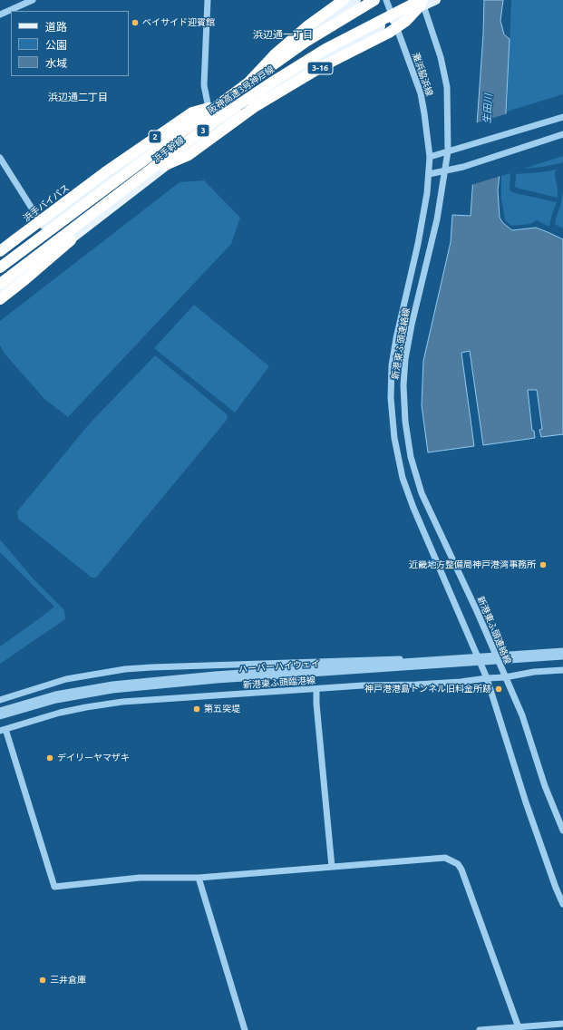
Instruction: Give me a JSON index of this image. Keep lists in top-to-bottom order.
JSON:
{
  "streets": {
    "highway": [
      "3-16",
      "阪神高速3号神戸線",
      "3",
      "2",
      "浜手バイパス"
    ],
    "main road": ["浜手幹線"],
    "street": [
      "灘浜脇浜線",
      "新港東ふ頭連絡線",
      "ハーバーハイウェイ",
      "新港東ふ頭臨港線"
    ]
  },
  "crossings": [
    ["3-16", "灘浜脇浜線"],
    ["3-16", "阪神高速3号神戸線"],
    ["3-16", "浜手幹線"],
    ["灘浜脇浜線", "阪神高速3号神戸線"],
    ["灘浜脇浜線", "浜手幹線"],
    ["灘浜脇浜線", "新港東ふ頭連絡線"],
    ["阪神高速3号神戸線", "浜手幹線"],
    ["浜手幹線", "浜手バイパス"],
    ["新港東ふ頭連絡線", "新港東ふ頭臨港線"]
  ],
  "districts": ["浜辺通一丁目", "浜辺通二丁目"],
  "water": ["生田川"],
  "places": [
    "ベイサイド迎賓館",
    "近畿地方整備局神戸港湾事務所",
    "神戸港港島トンネル旧料金所跡",
    "第五突堤",
    "デイリーヤマザキ",
    "三井倉庫"
  ],
  "legend": ["道路", "公園", "水域"]
}
